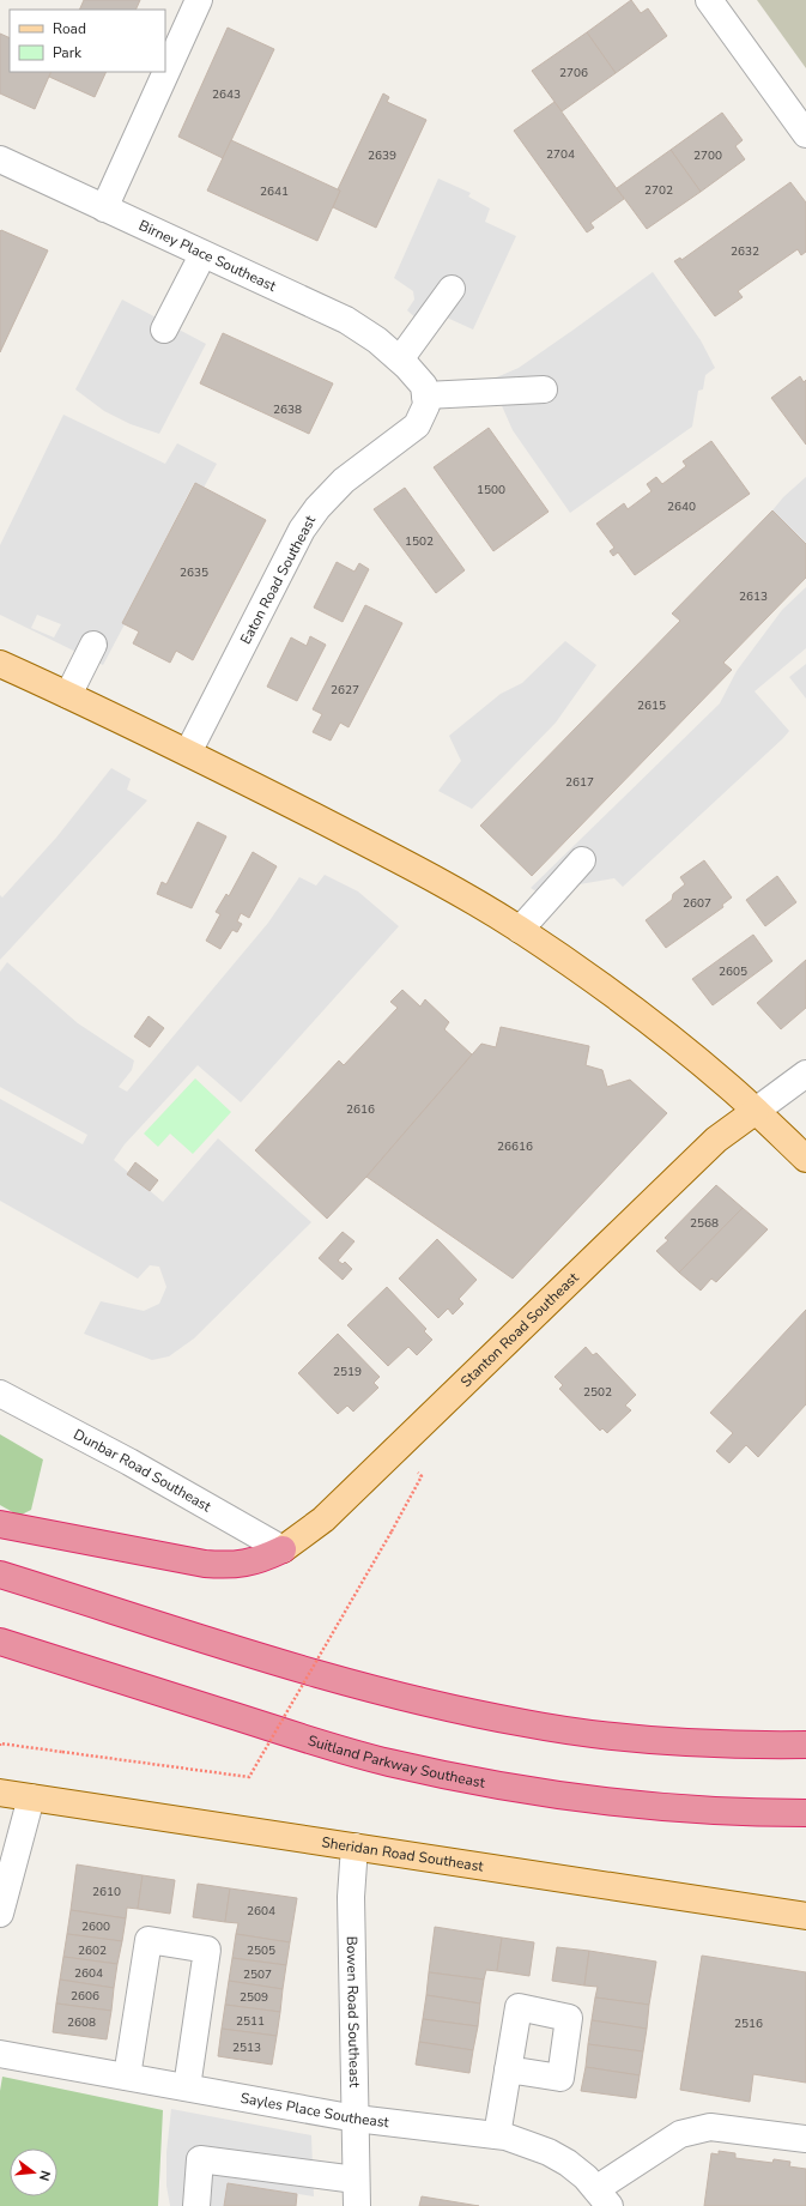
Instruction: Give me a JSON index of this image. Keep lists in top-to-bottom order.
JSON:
{
  "streets": {
    "highway": ["Suitland Parkway Southeast"],
    "main road": ["Stanton Road Southeast", "Sheridan Road Southeast"],
    "street": [
      "Birney Place Southeast",
      "Eaton Road Southeast",
      "Dunbar Road Southeast",
      "Bowen Road Southeast",
      "Sayles Place Southeast"
    ]
  },
  "crossings": [
    ["Stanton Road Southeast", "Dunbar Road Southeast"],
    ["Sheridan Road Southeast", "Bowen Road Southeast"],
    ["Bowen Road Southeast", "Sayles Place Southeast"]
  ],
  "house_numbers": [
    "2706",
    "2643",
    "2704",
    "2639",
    "2700",
    "2702",
    "2641",
    "2632",
    "2638",
    "1500",
    "2640",
    "1502",
    "2635",
    "2613",
    "2627",
    "2615",
    "2617",
    "2607",
    "2605",
    "2616",
    "26616",
    "2568",
    "2519",
    "2502",
    "2610",
    "2604",
    "2600",
    "2602",
    "2505",
    "2604",
    "2507",
    "2606",
    "2509",
    "2511",
    "2608",
    "2516",
    "2513"
  ],
  "legend": ["Road", "Park"],
  "north": "right"
}
